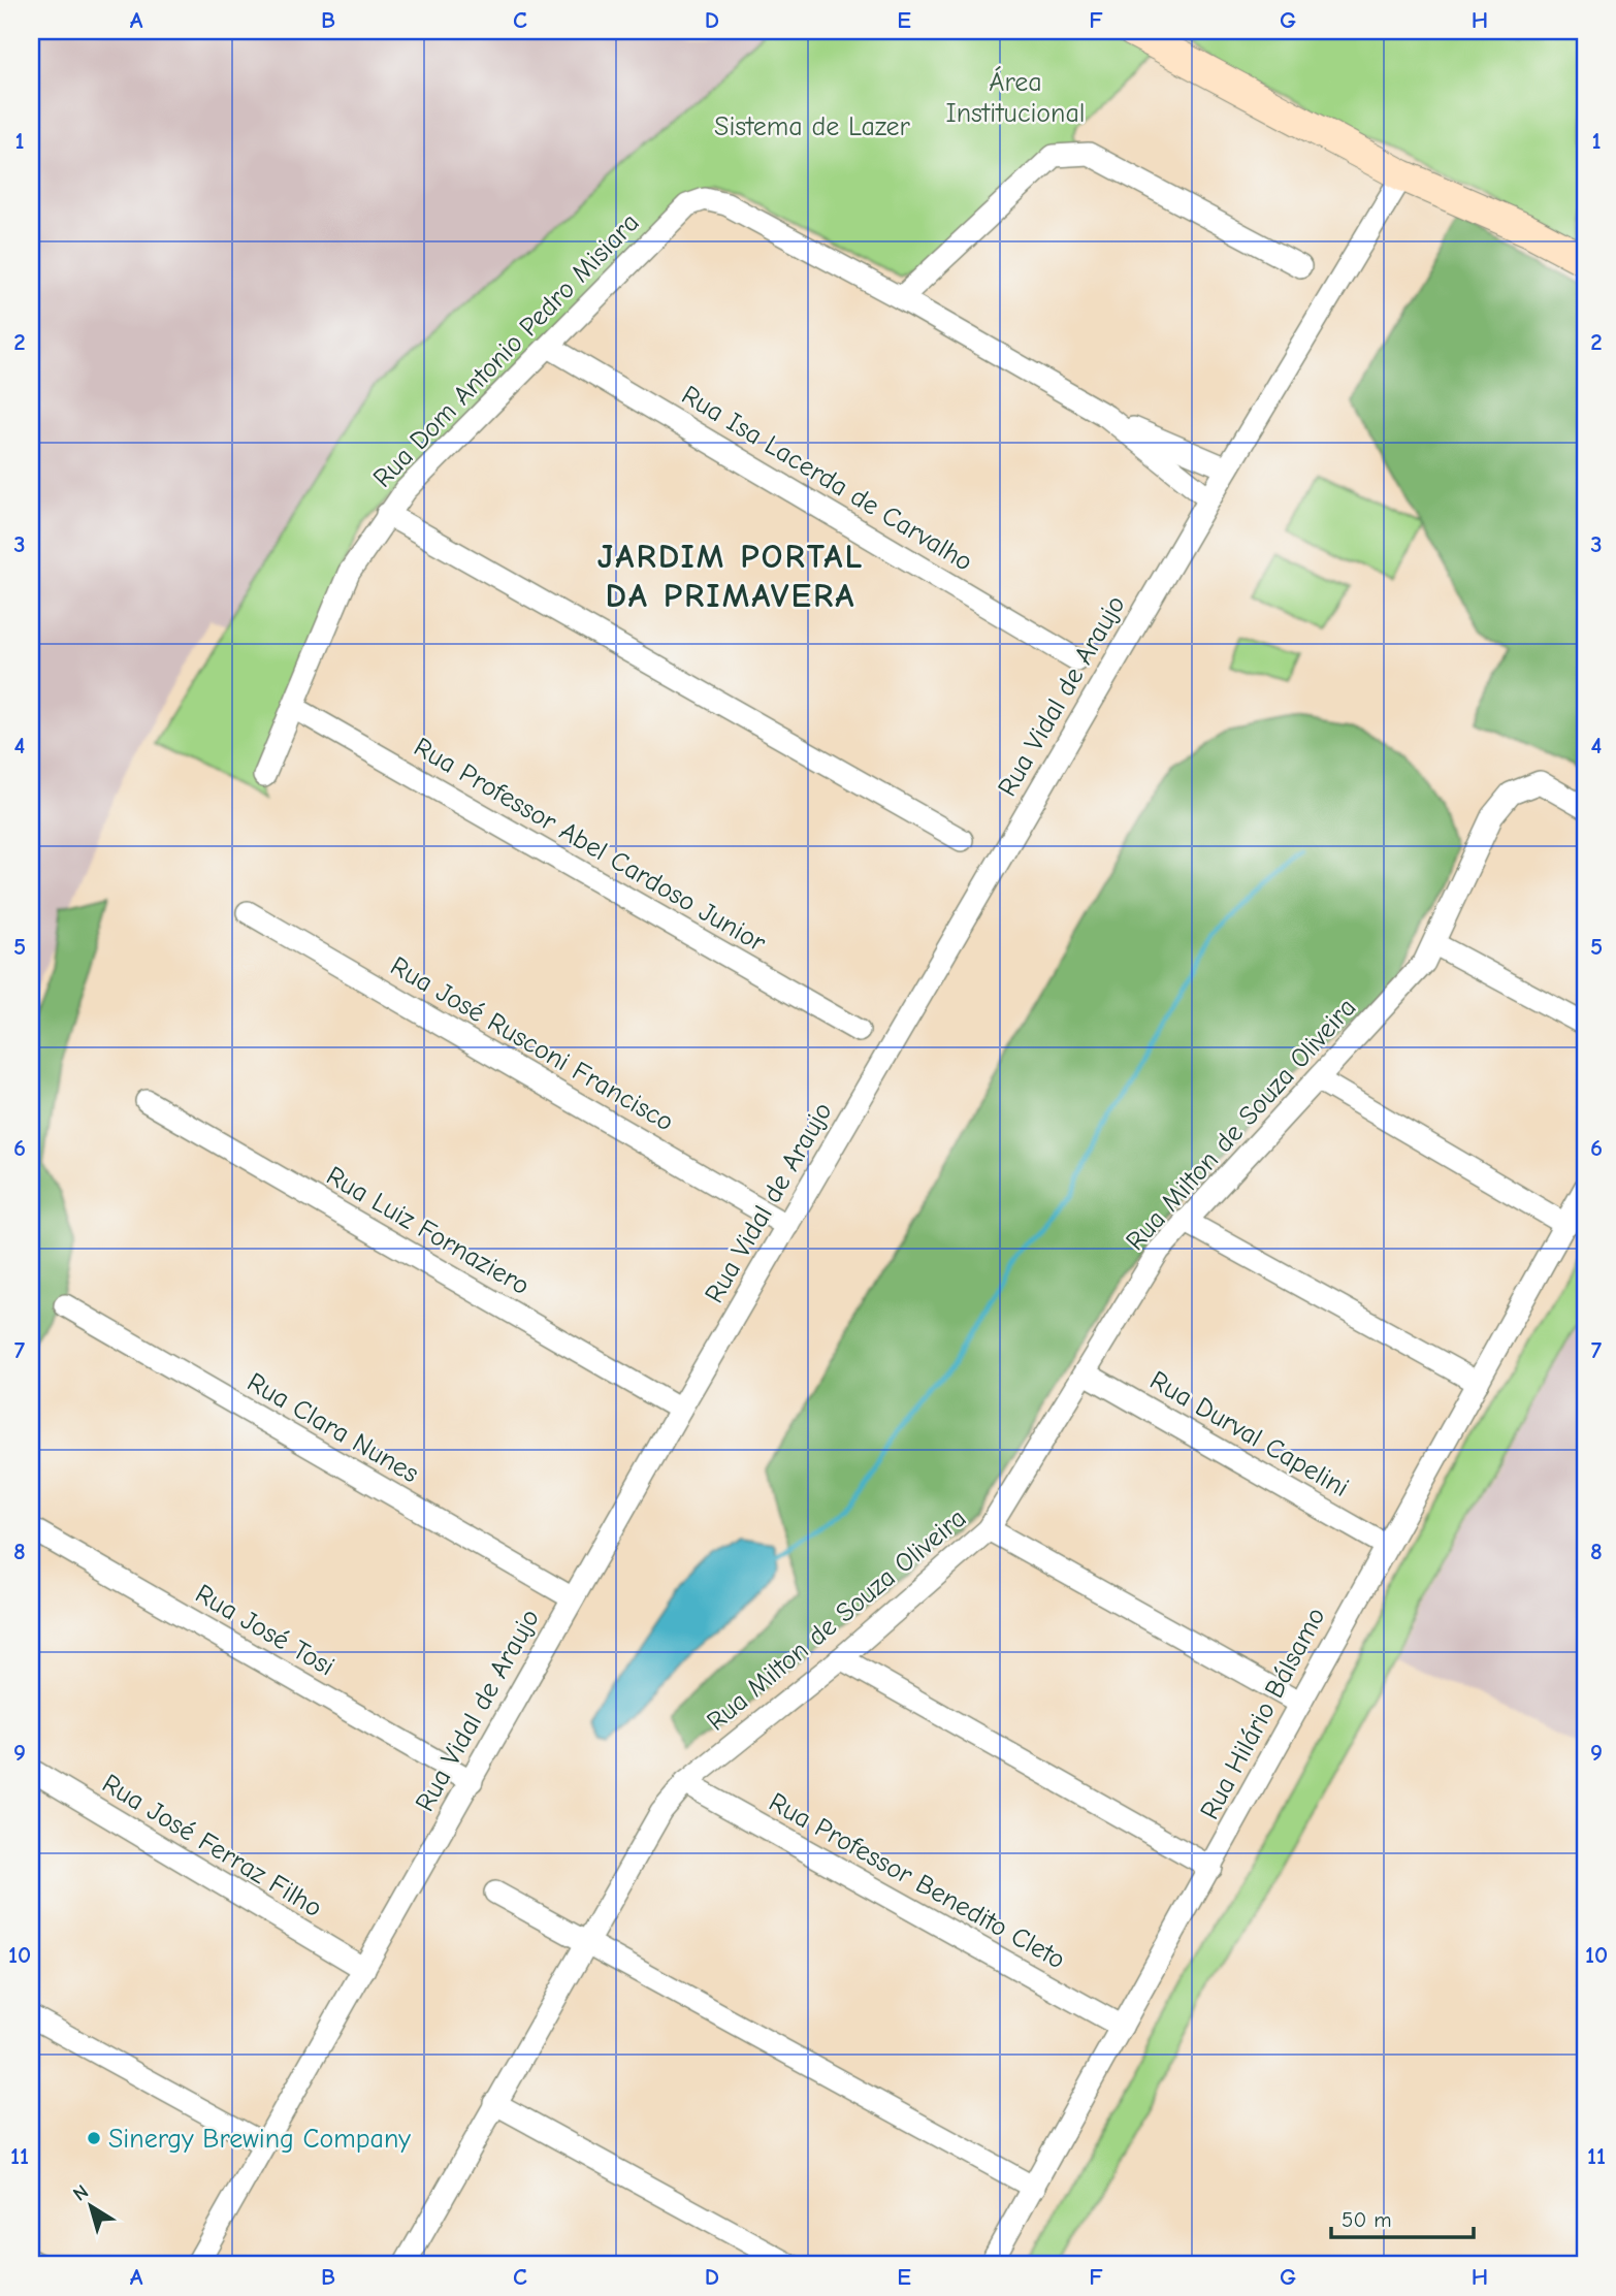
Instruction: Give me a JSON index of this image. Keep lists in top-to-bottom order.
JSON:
{
  "streets": {
    "street": [
      "Rua Dom Antonio Pedro Misiara",
      "Rua Isa Lacerda de Carvalho",
      "Rua Vidal de Araujo",
      "Rua Professor Abel Cardoso Junior",
      "Rua José Rusconi Francisco",
      "Rua Milton de Souza Oliveira",
      "Rua Luiz Fornaziero",
      "Rua Clara Nunes",
      "Rua Durval Capelini",
      "Rua José Tosi",
      "Rua Hilário Bálsamo",
      "Rua José Ferraz Filho",
      "Rua Professor Benedito Cleto"
    ]
  },
  "crossings": [
    ["Rua Dom Antonio Pedro Misiara", "Rua Isa Lacerda de Carvalho"],
    ["Rua Dom Antonio Pedro Misiara", "Rua Professor Abel Cardoso Junior"],
    ["Rua Vidal de Araujo", "Rua José Rusconi Francisco"],
    ["Rua Vidal de Araujo", "Rua Luiz Fornaziero"],
    ["Rua Vidal de Araujo", "Rua Clara Nunes"],
    ["Rua Vidal de Araujo", "Rua José Tosi"],
    ["Rua Vidal de Araujo", "Rua José Ferraz Filho"],
    ["Rua Milton de Souza Oliveira", "Rua Durval Capelini"],
    ["Rua Milton de Souza Oliveira", "Rua Professor Benedito Cleto"],
    ["Rua Durval Capelini", "Rua Hilário Bálsamo"],
    ["Rua Hilário Bálsamo", "Rua Professor Benedito Cleto"]
  ],
  "districts": ["JARDIM PORTAL DA PRIMAVERA"],
  "parks": ["Área Institucional", "Sistema de Lazer"],
  "places": ["Sinergy Brewing Company"],
  "scale_bar": "50 m",
  "north": "top left",
  "grid": {
    "columns": [
      "A",
      "B",
      "C",
      "D",
      "E",
      "F",
      "G",
      "H"
    ],
    "rows": [
      "1",
      "2",
      "3",
      "4",
      "5",
      "6",
      "7",
      "8",
      "9",
      "10",
      "11"
    ]
  }
}
